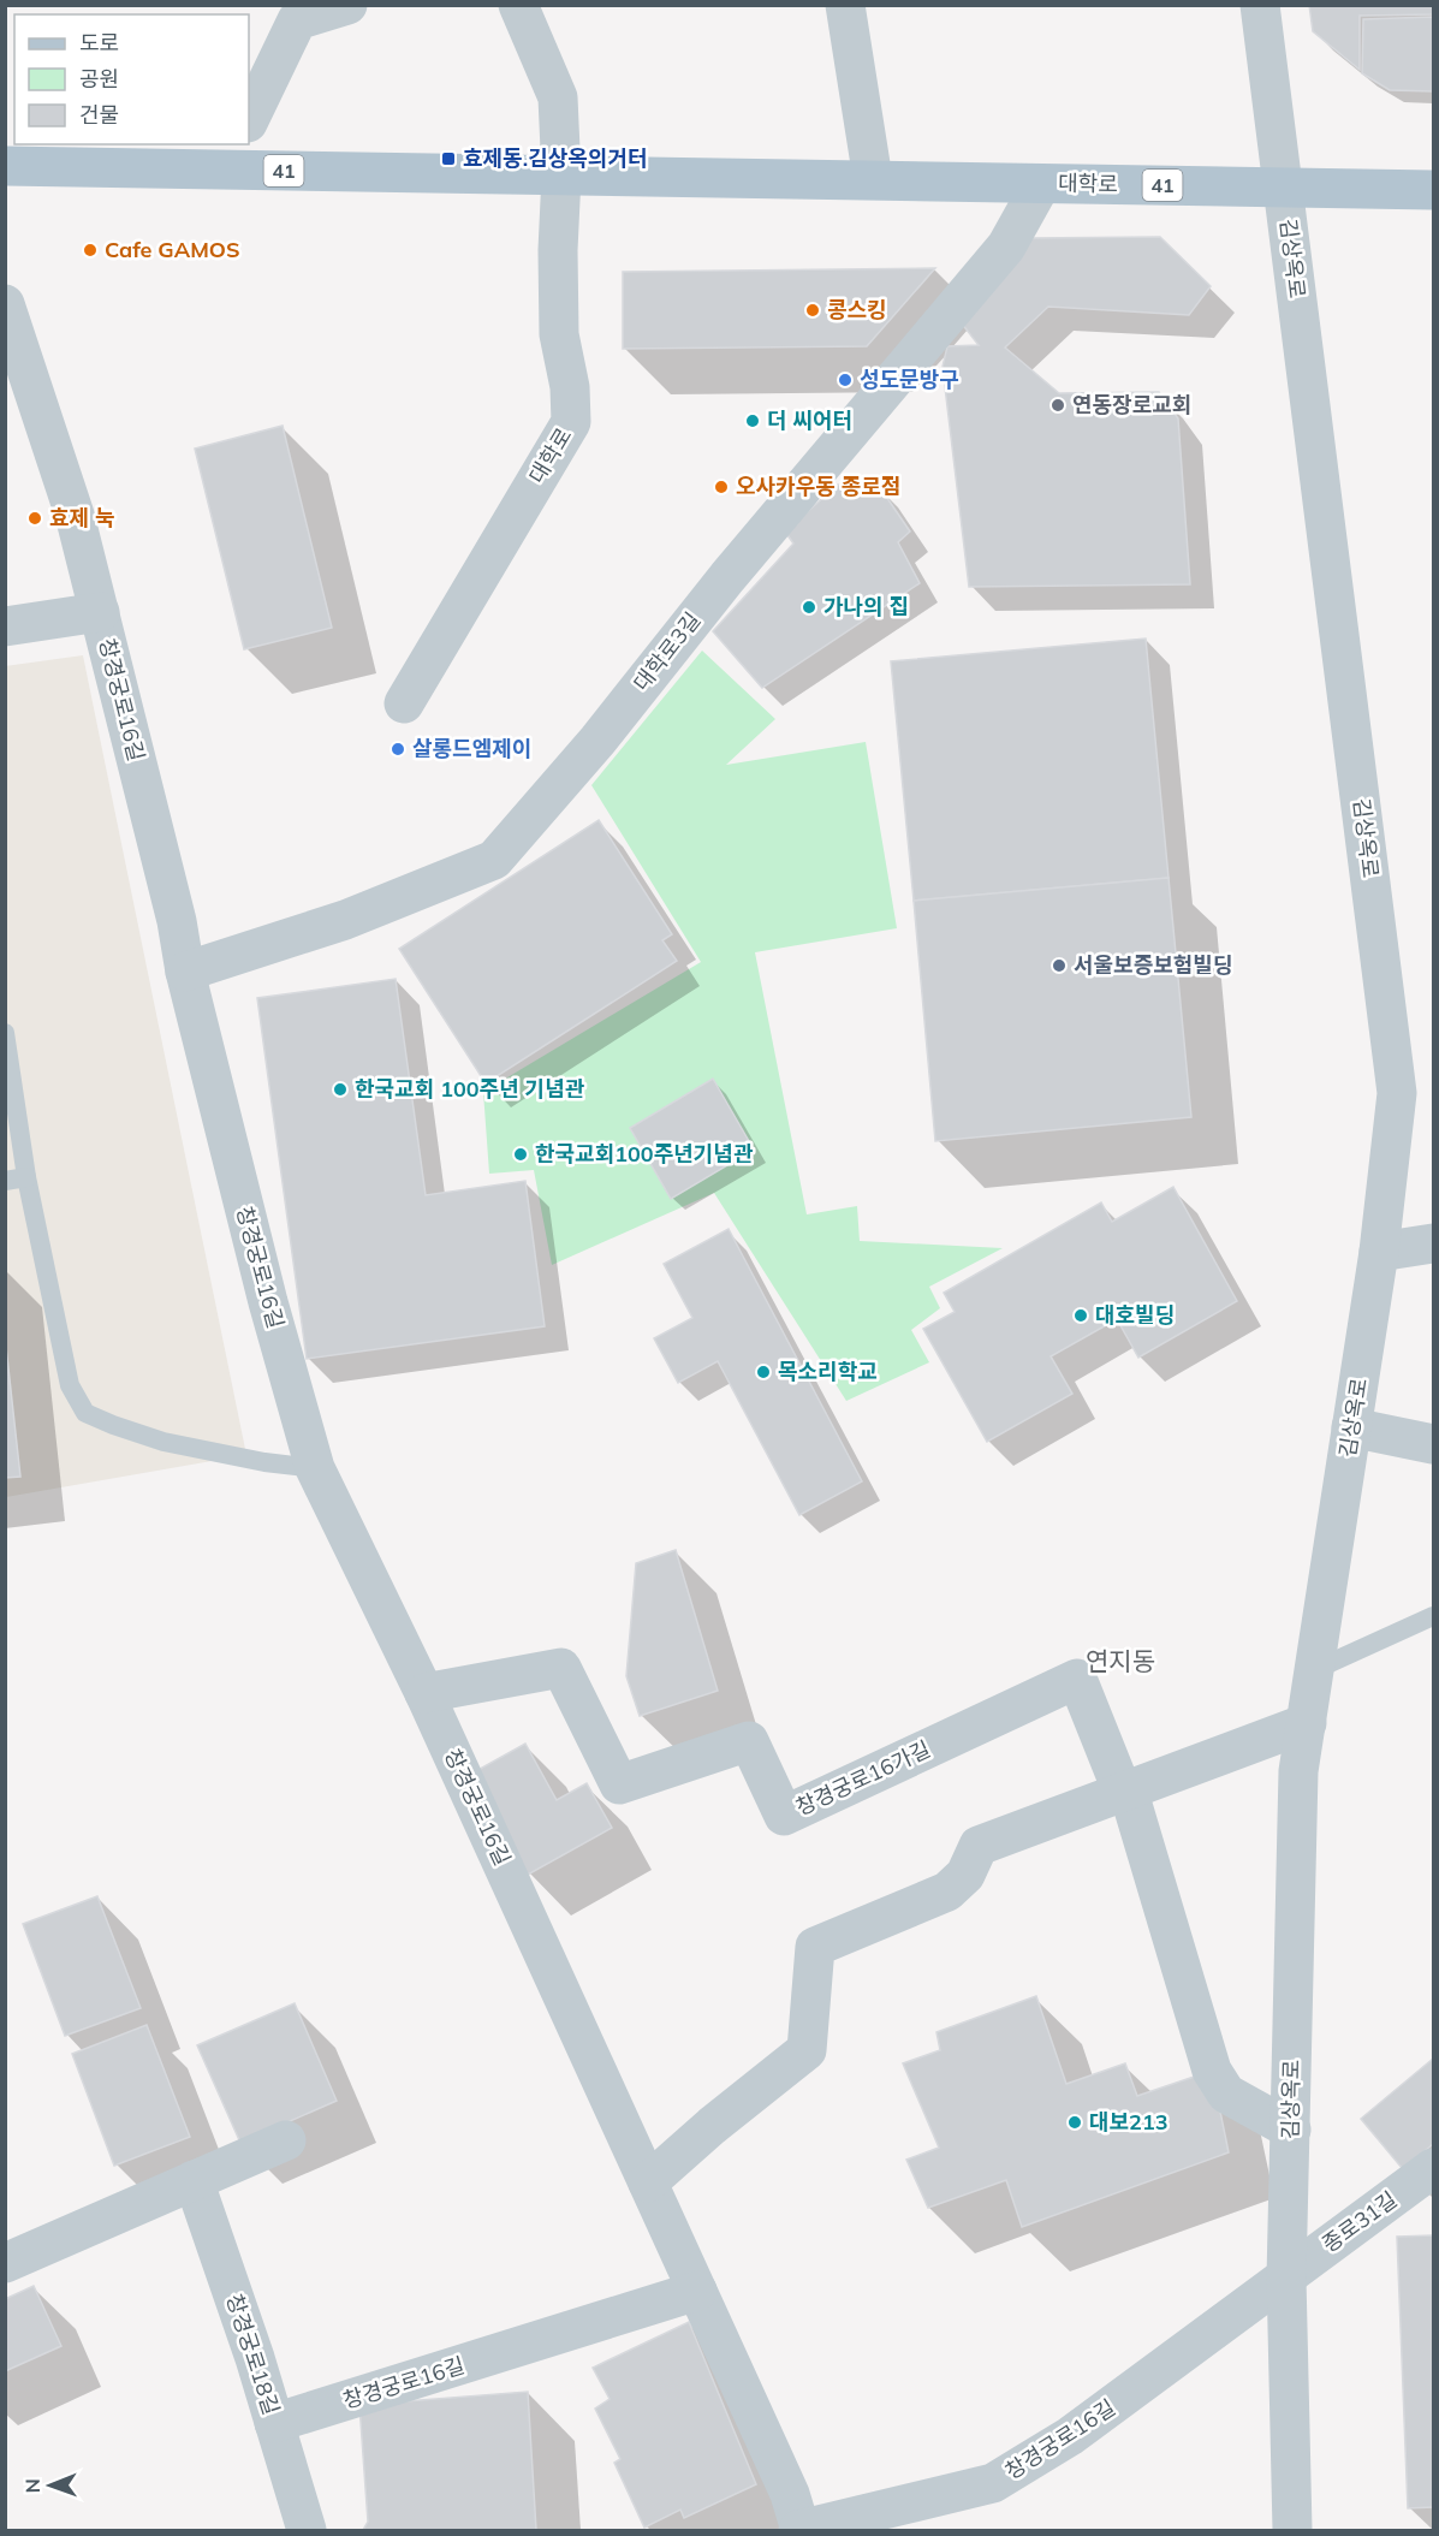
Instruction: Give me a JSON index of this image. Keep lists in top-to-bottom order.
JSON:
{
  "streets": {
    "main road": ["41", "대학로"],
    "street": [
      "김상옥로",
      "대학로3길",
      "창경궁로16길",
      "창경궁로16가길",
      "종로31길",
      "창경궁로18길"
    ]
  },
  "crossings": [
    ["대학로", "김상옥로"],
    ["대학로", "대학로3길"],
    ["김상옥로", "창경궁로16길"],
    ["김상옥로", "창경궁로16가길"],
    ["김상옥로", "종로31길"],
    ["대학로3길", "창경궁로16길"],
    ["창경궁로16길", "창경궁로16가길"],
    ["창경궁로16길", "종로31길"],
    ["창경궁로16길", "창경궁로18길"]
  ],
  "districts": ["연지동"],
  "places": {
    "transit": ["효제동.김상옥의거터"],
    "other": [
      "Cafe GAMOS",
      "콩스킹",
      "성도문방구",
      "연동장로교회",
      "더 씨어터",
      "오사카우동 종로점",
      "효제 눅",
      "가나의 집",
      "살롱드엠제이",
      "서울보증보험빌딩",
      "한국교회 100주년 기념관",
      "한국교회100주년기념관",
      "대호빌딩",
      "목소리학교",
      "대보213"
    ]
  },
  "legend": ["도로", "공원", "건물"],
  "north": "left"
}
